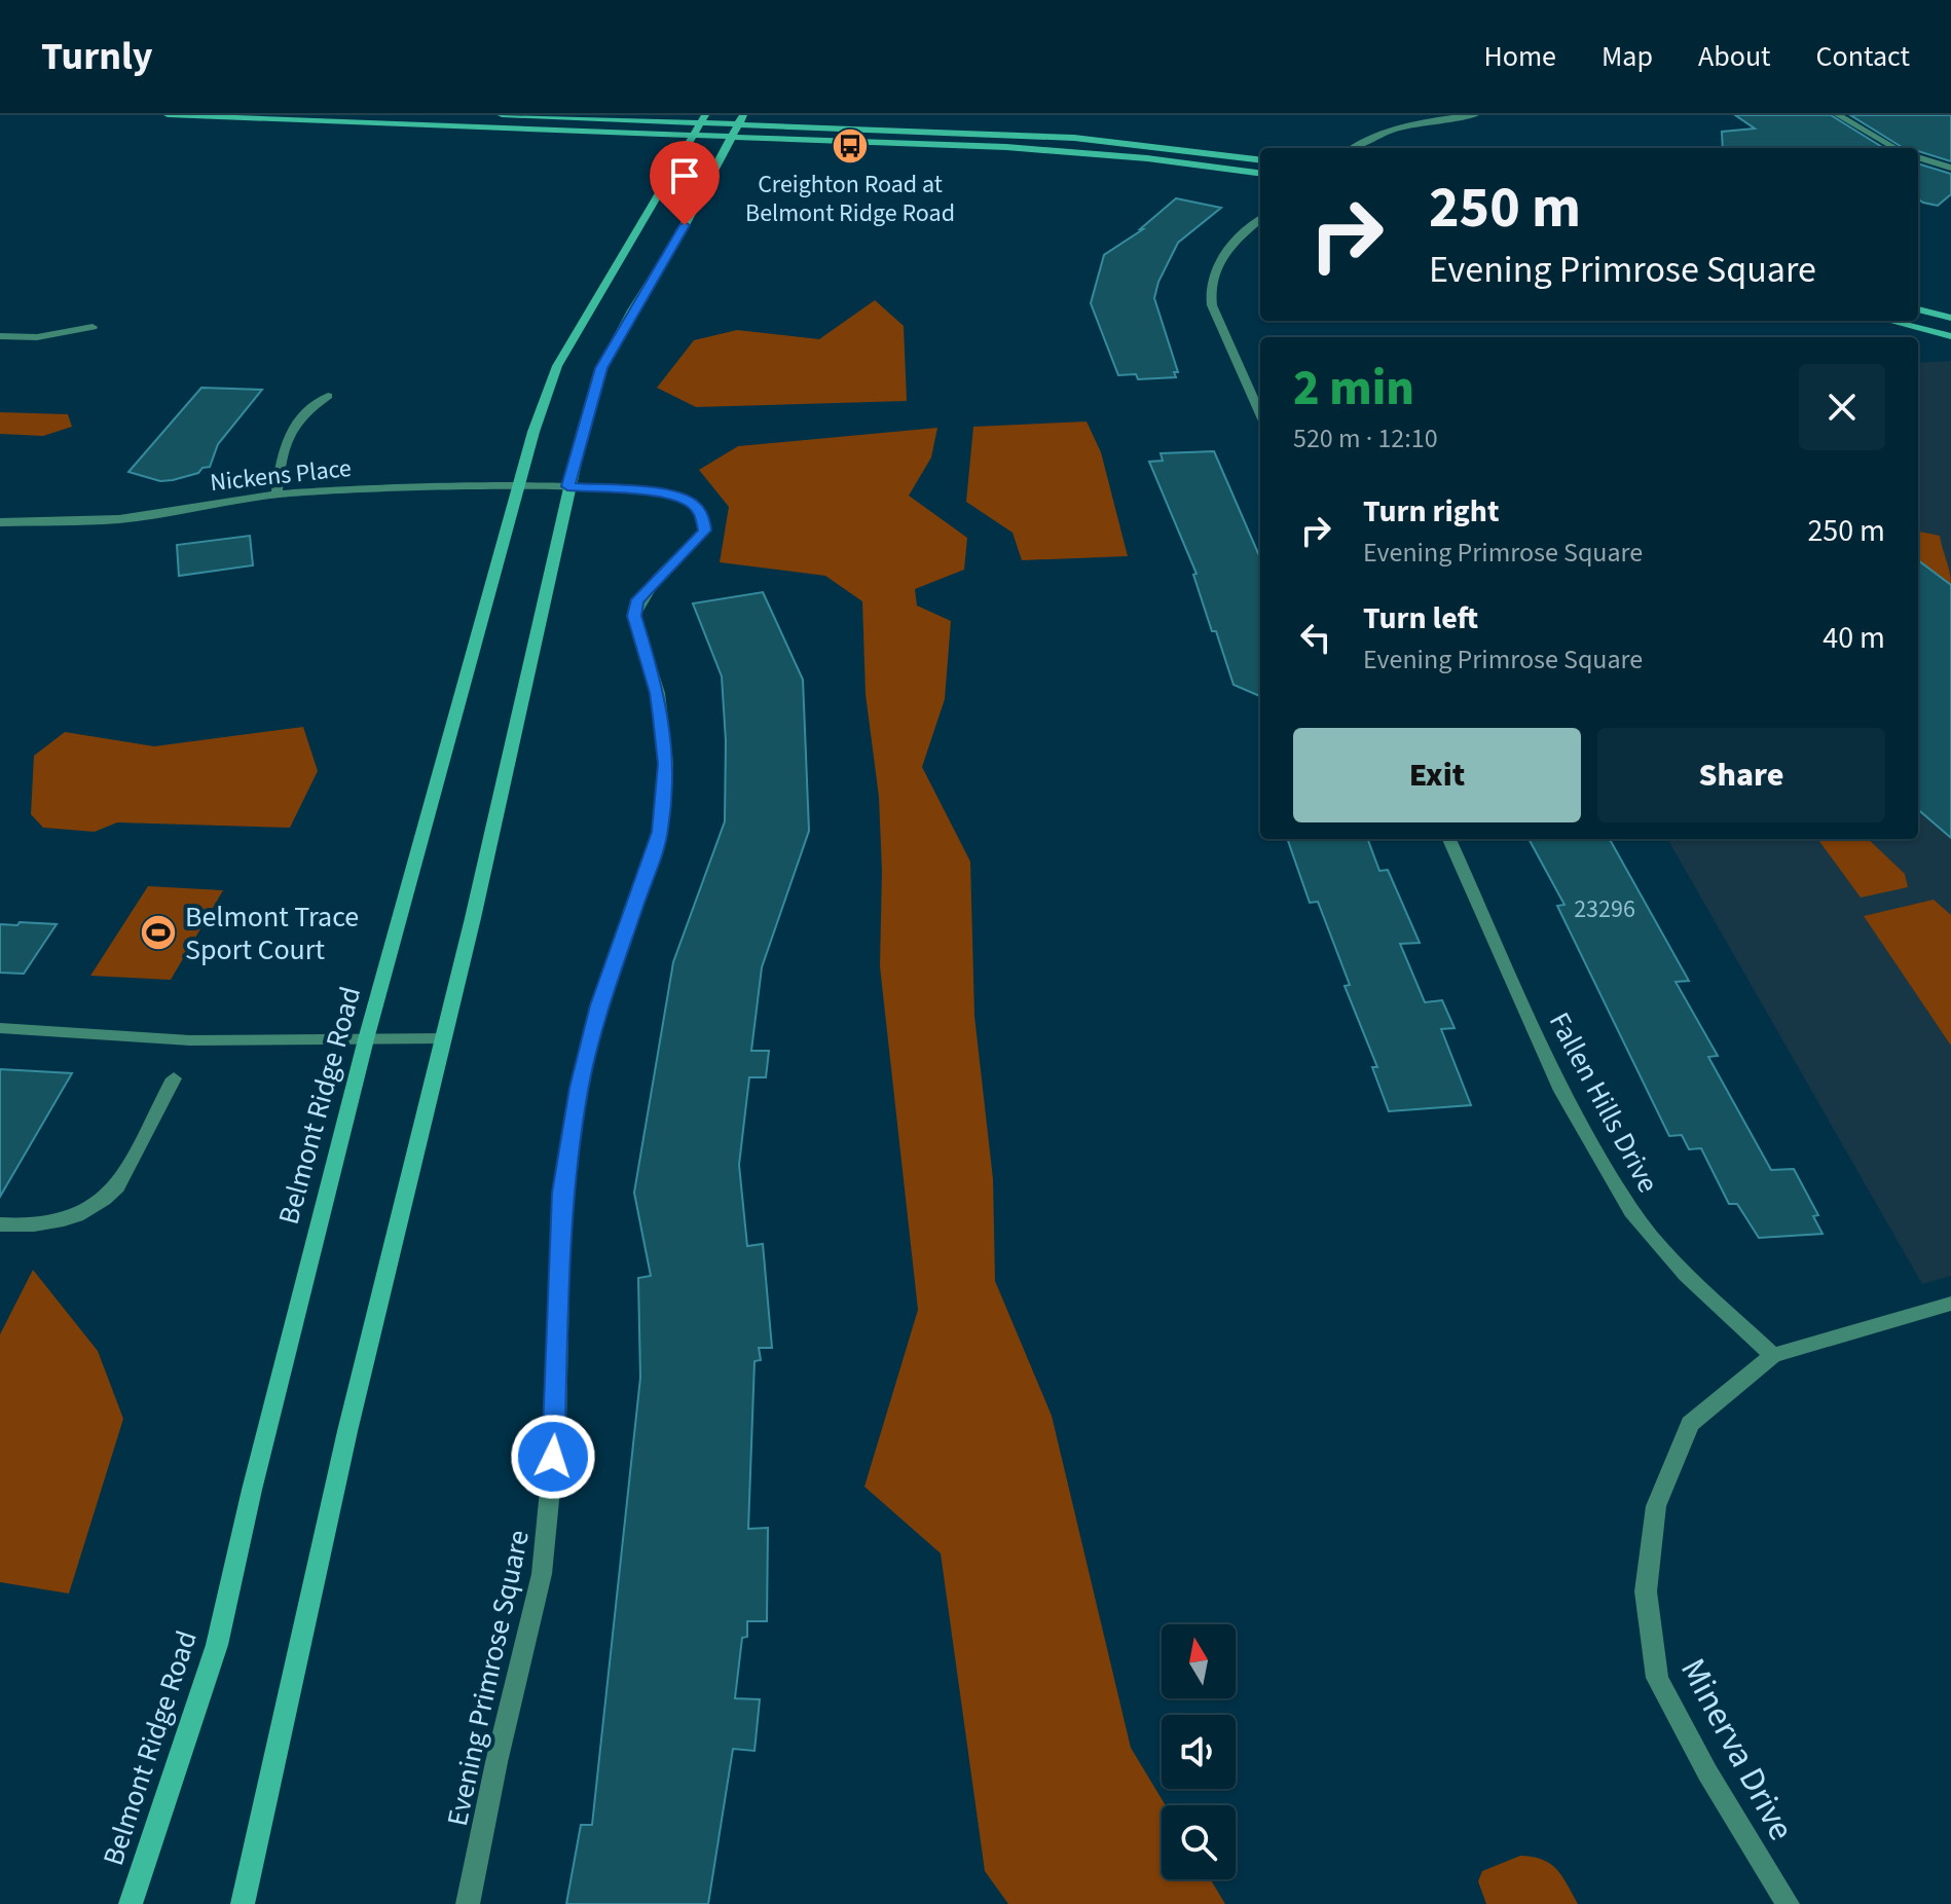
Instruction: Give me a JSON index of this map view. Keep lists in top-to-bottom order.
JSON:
{
  "streets": {
    "main road": ["Belmont Ridge Road"],
    "street": [
      "Nickens Place",
      "Fallen Hills Drive",
      "Evening Primrose Square",
      "Minerva Drive"
    ]
  },
  "crossings": [
    ["Nickens Place", "Belmont Ridge Road"],
    ["Nickens Place", "Evening Primrose Square"],
    ["Fallen Hills Drive", "Minerva Drive"]
  ],
  "places": {
    "bus stop": ["Creighton Road at Belmont Ridge Road"],
    "sports": ["Belmont Trace Sport Court"]
  },
  "house_numbers": ["23296"],
  "north": "top",
  "page": {
    "header": "Turnly",
    "nav": [
      "Home",
      "Map",
      "About",
      "Contact"
    ],
    "turn": ["250 m", "Evening Primrose Square"],
    "heading": ["2 min", "520 m · 12:10"],
    "list": [
      {
        "name": "Turn right",
        "note": "Evening Primrose Square",
        "value": "250 m"
      },
      {
        "name": "Turn left",
        "note": "Evening Primrose Square",
        "value": "40 m"
      }
    ],
    "buttons": ["Exit", "Share"]
  }
}
